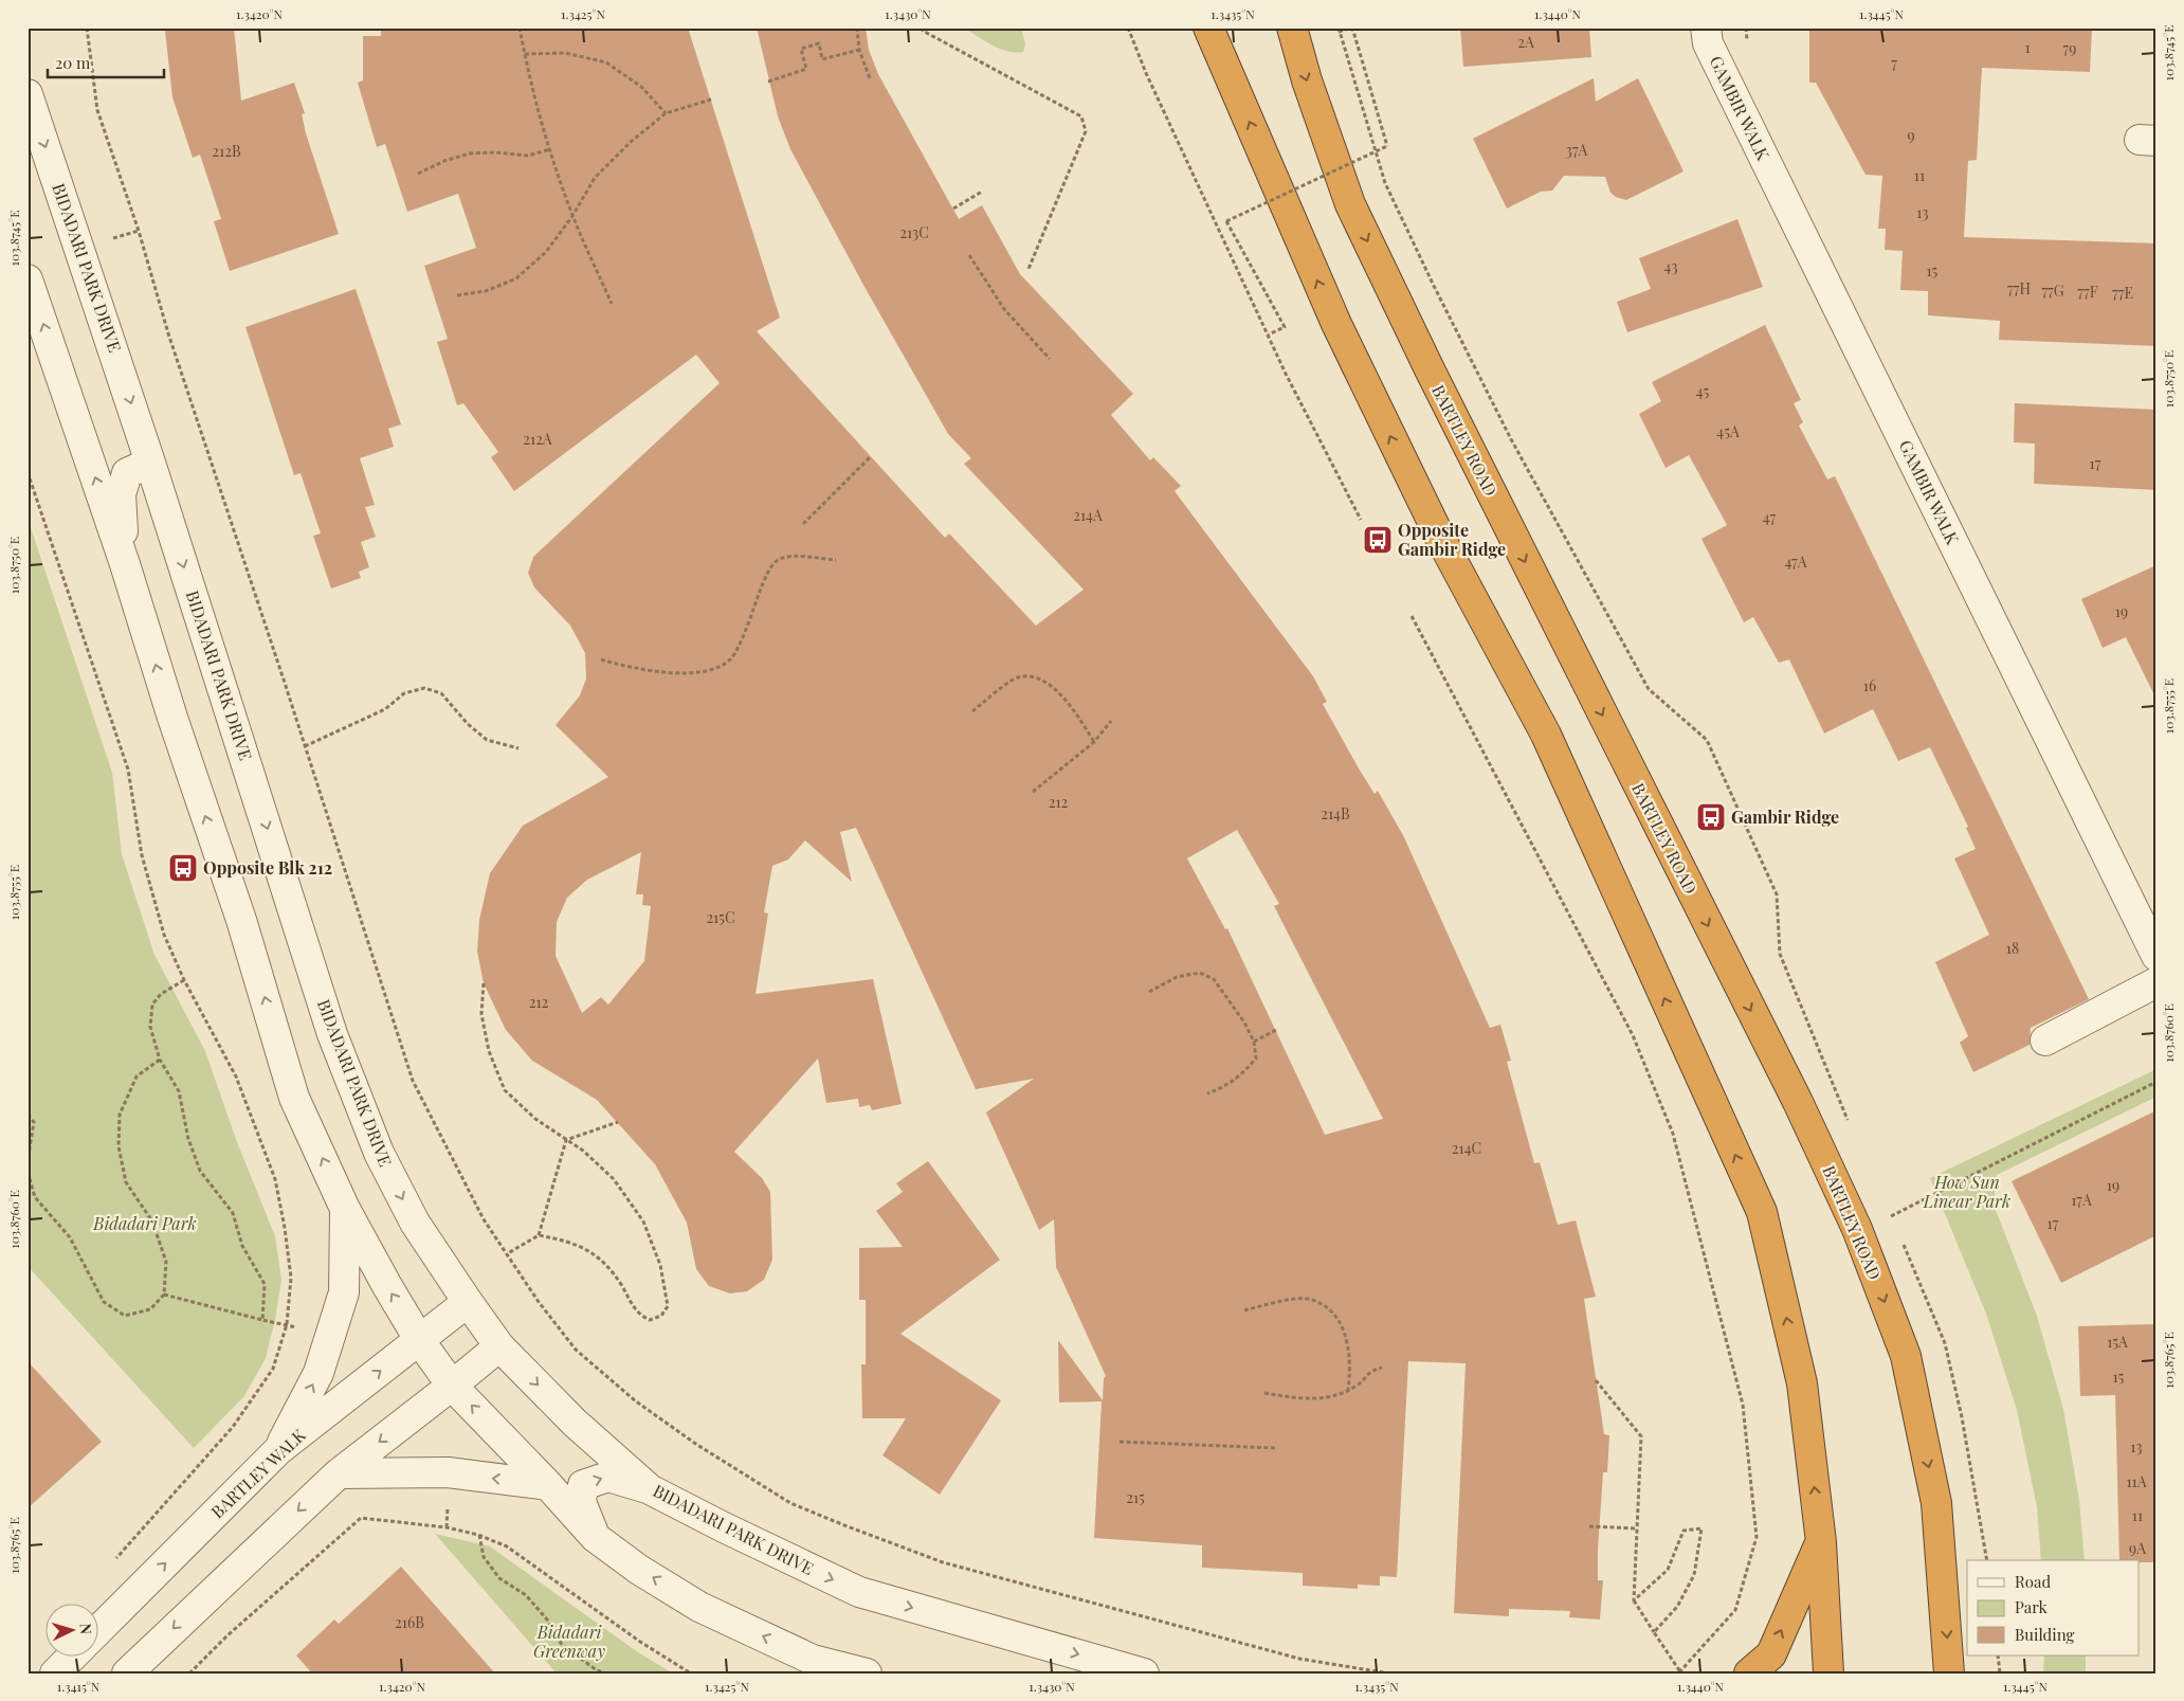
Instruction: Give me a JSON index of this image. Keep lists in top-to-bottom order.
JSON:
{
  "streets": {
    "highway": ["BARTLEY ROAD"],
    "street": ["GAMBIR WALK", "BIDADARI PARK DRIVE", "BARTLEY WALK"]
  },
  "crossings": [
    ["BIDADARI PARK DRIVE", "BARTLEY WALK"]
  ],
  "parks": ["How Sun Linear Park", "Bidadari Park", "Bidadari Greenway"],
  "places": {
    "bus stop": ["Opposite Gambir Ridge", "Gambir Ridge", "Opposite Blk 212"]
  },
  "house_numbers": [
    "2A",
    "1",
    "79",
    "7",
    "9",
    "37A",
    "212B",
    "11",
    "13",
    "213C",
    "43",
    "15",
    "77H",
    "77G",
    "77F",
    "77E",
    "45",
    "45A",
    "212A",
    "17",
    "214A",
    "47",
    "47A",
    "19",
    "16",
    "212",
    "214B",
    "215C",
    "18",
    "212",
    "214C",
    "19",
    "17A",
    "17",
    "15A",
    "15",
    "13",
    "11A",
    "215",
    "11",
    "9A",
    "216B"
  ],
  "legend": ["Road", "Park", "Building"],
  "scale_bar": "20 m",
  "north": "right",
  "coordinates": [
    "1.3420°N",
    "1.3425°N",
    "1.3430°N",
    "1.3435°N",
    "1.3440°N",
    "1.3445°N",
    "103.8745°E",
    "103.8750°E",
    "103.8755°E",
    "103.8760°E",
    "103.8765°E",
    "1.3415°N"
  ]
}
